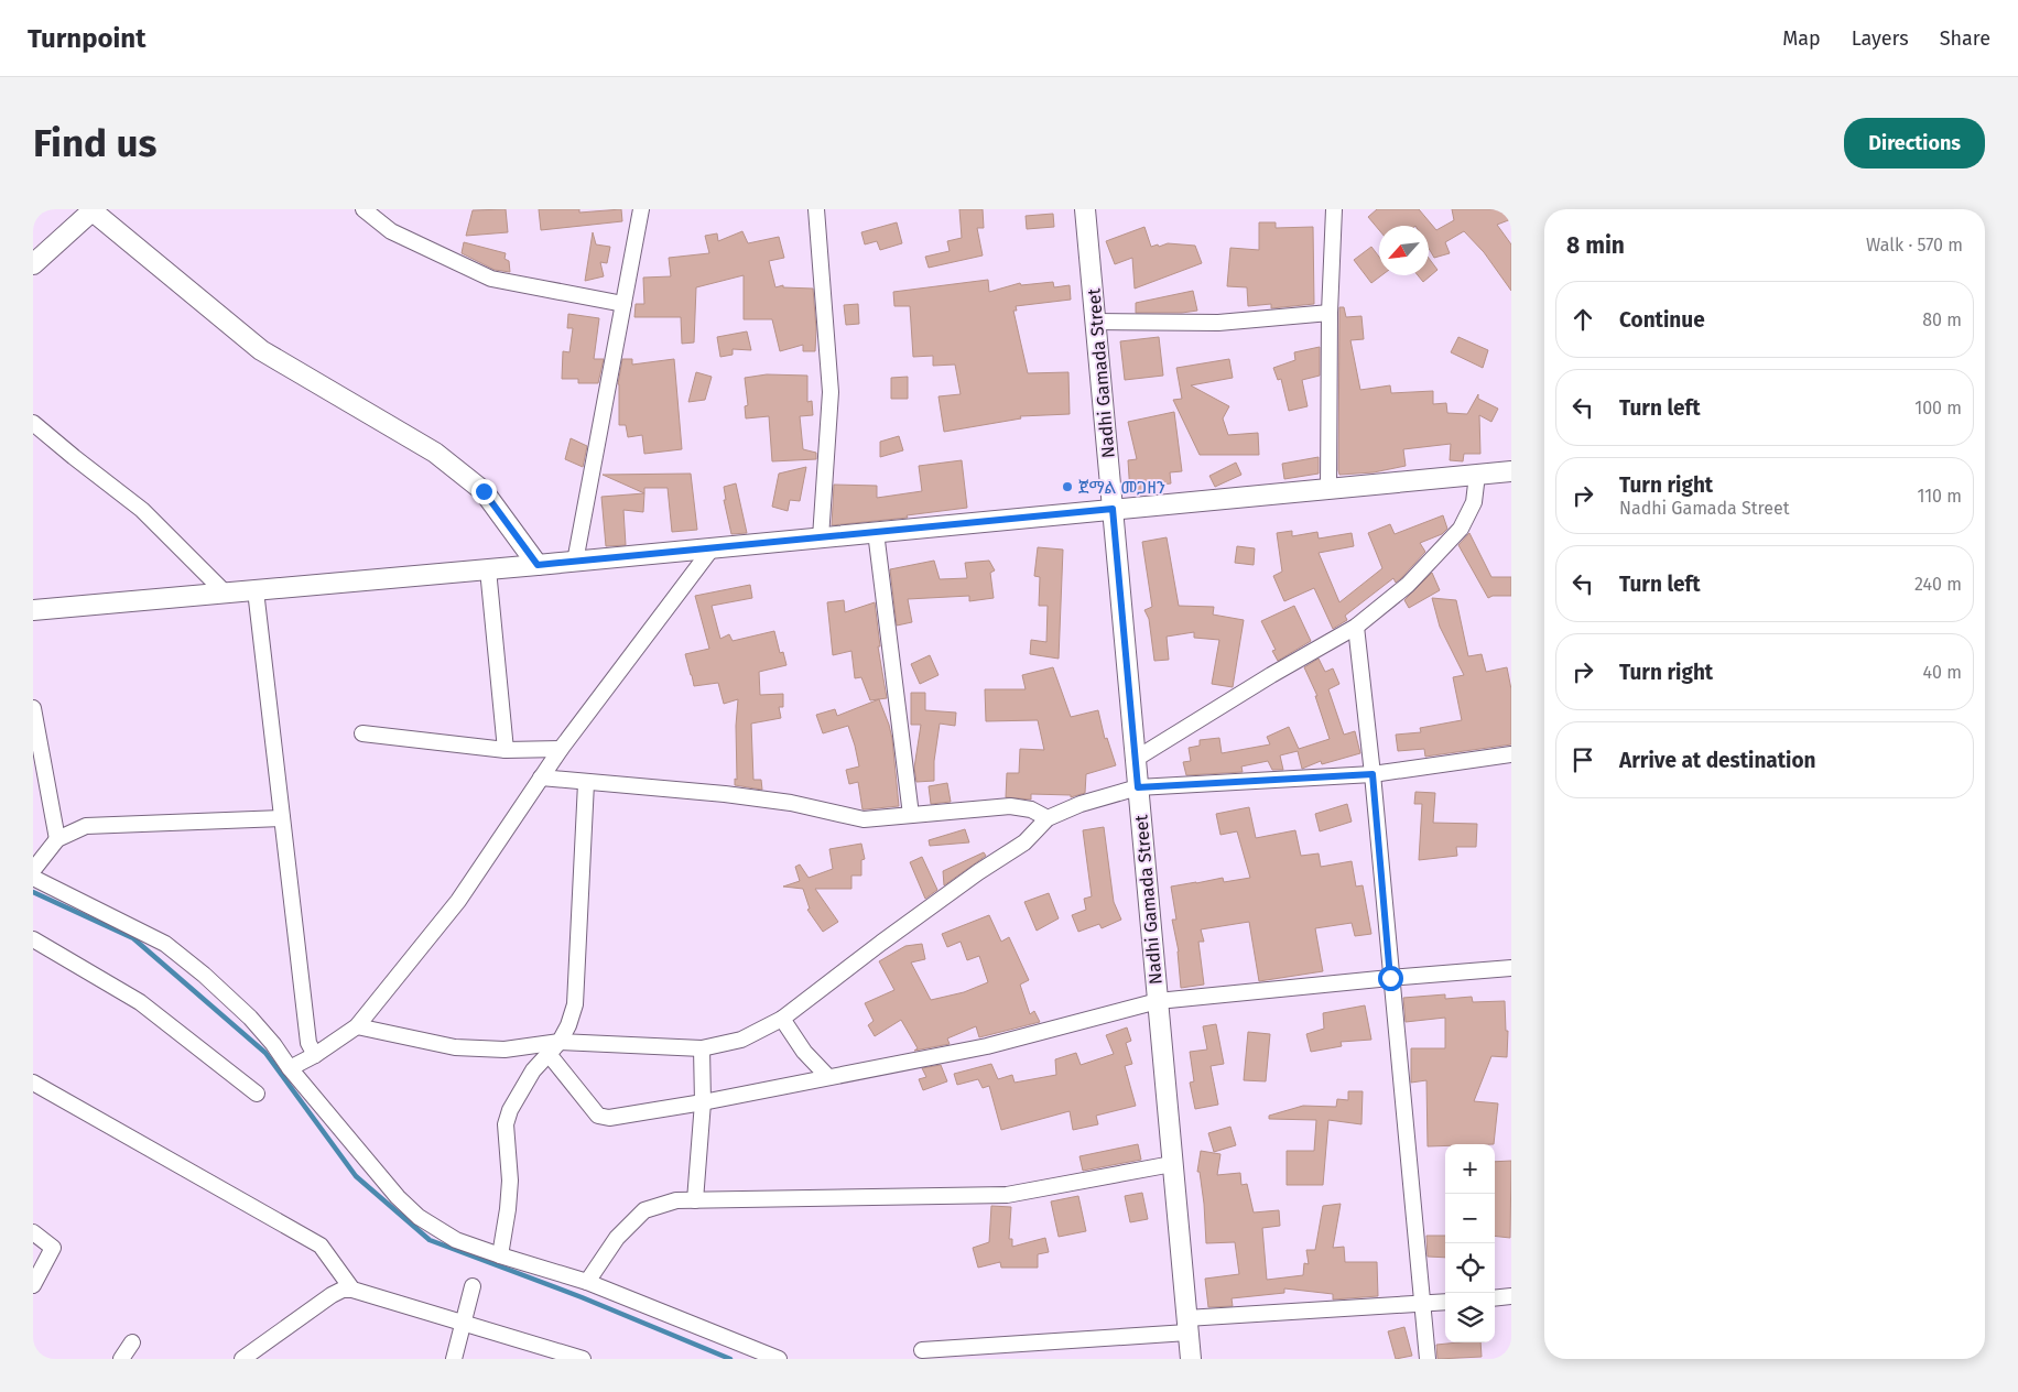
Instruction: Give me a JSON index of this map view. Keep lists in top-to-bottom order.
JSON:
{
  "streets": {
    "street": ["Nadhi Gamada Street"]
  },
  "places": ["ጀማል መጋዘን"],
  "north": "bottom left",
  "page": {
    "header": "Turnpoint",
    "nav": ["Map", "Layers", "Share"],
    "buttons": "Directions",
    "title": "Find us",
    "heading": ["8 min", "Walk · 570 m"],
    "list": [
      ["Continue", "80 m"],
      ["Turn left", "100 m"],
      ["Turn right", "Nadhi Gamada Street", "110 m"],
      ["Turn left", "240 m"],
      ["Turn right", "40 m"],
      "Arrive at destination"
    ],
    "map_buttons": ["+", "−"]
  }
}
